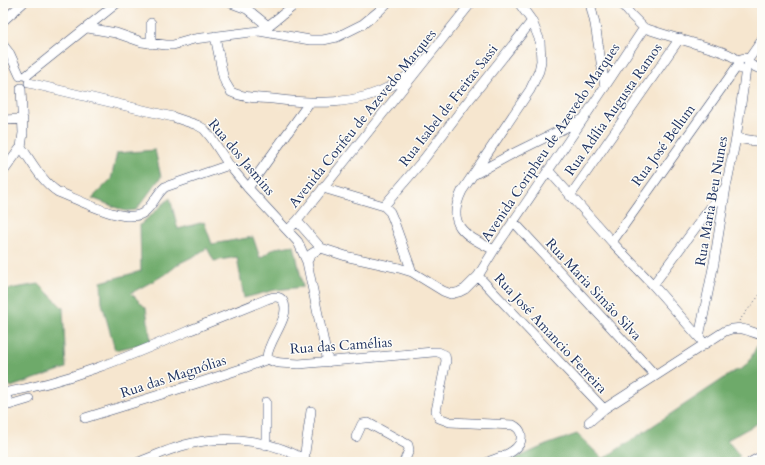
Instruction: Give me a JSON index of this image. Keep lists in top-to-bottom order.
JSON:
{
  "streets": {
    "street": [
      "Rua Isabel de Freitas Sassi",
      "Rua Adília Augusta Ramos",
      "Avenida Corifeu de Azevedo Marques",
      "Avenida Coripheu de Azevedo Marques",
      "Rua José Bellum",
      "Rua dos Jasmins",
      "Rua Maria Beu Nunes",
      "Rua Maria Simão Silva",
      "Rua José Amancio Ferreira",
      "Rua das Camélias",
      "Rua das Magnólias"
    ]
  },
  "crossings": [
    ["Avenida Corifeu de Azevedo Marques", "Rua dos Jasmins"],
    ["Avenida Coripheu de Azevedo Marques", "Rua Maria Simão Silva"],
    ["Avenida Coripheu de Azevedo Marques", "Rua José Amancio Ferreira"],
    ["Rua José Bellum", "Rua Maria Beu Nunes"],
    ["Rua dos Jasmins", "Rua das Camélias"],
    ["Rua das Camélias", "Rua das Magnólias"]
  ]
}
